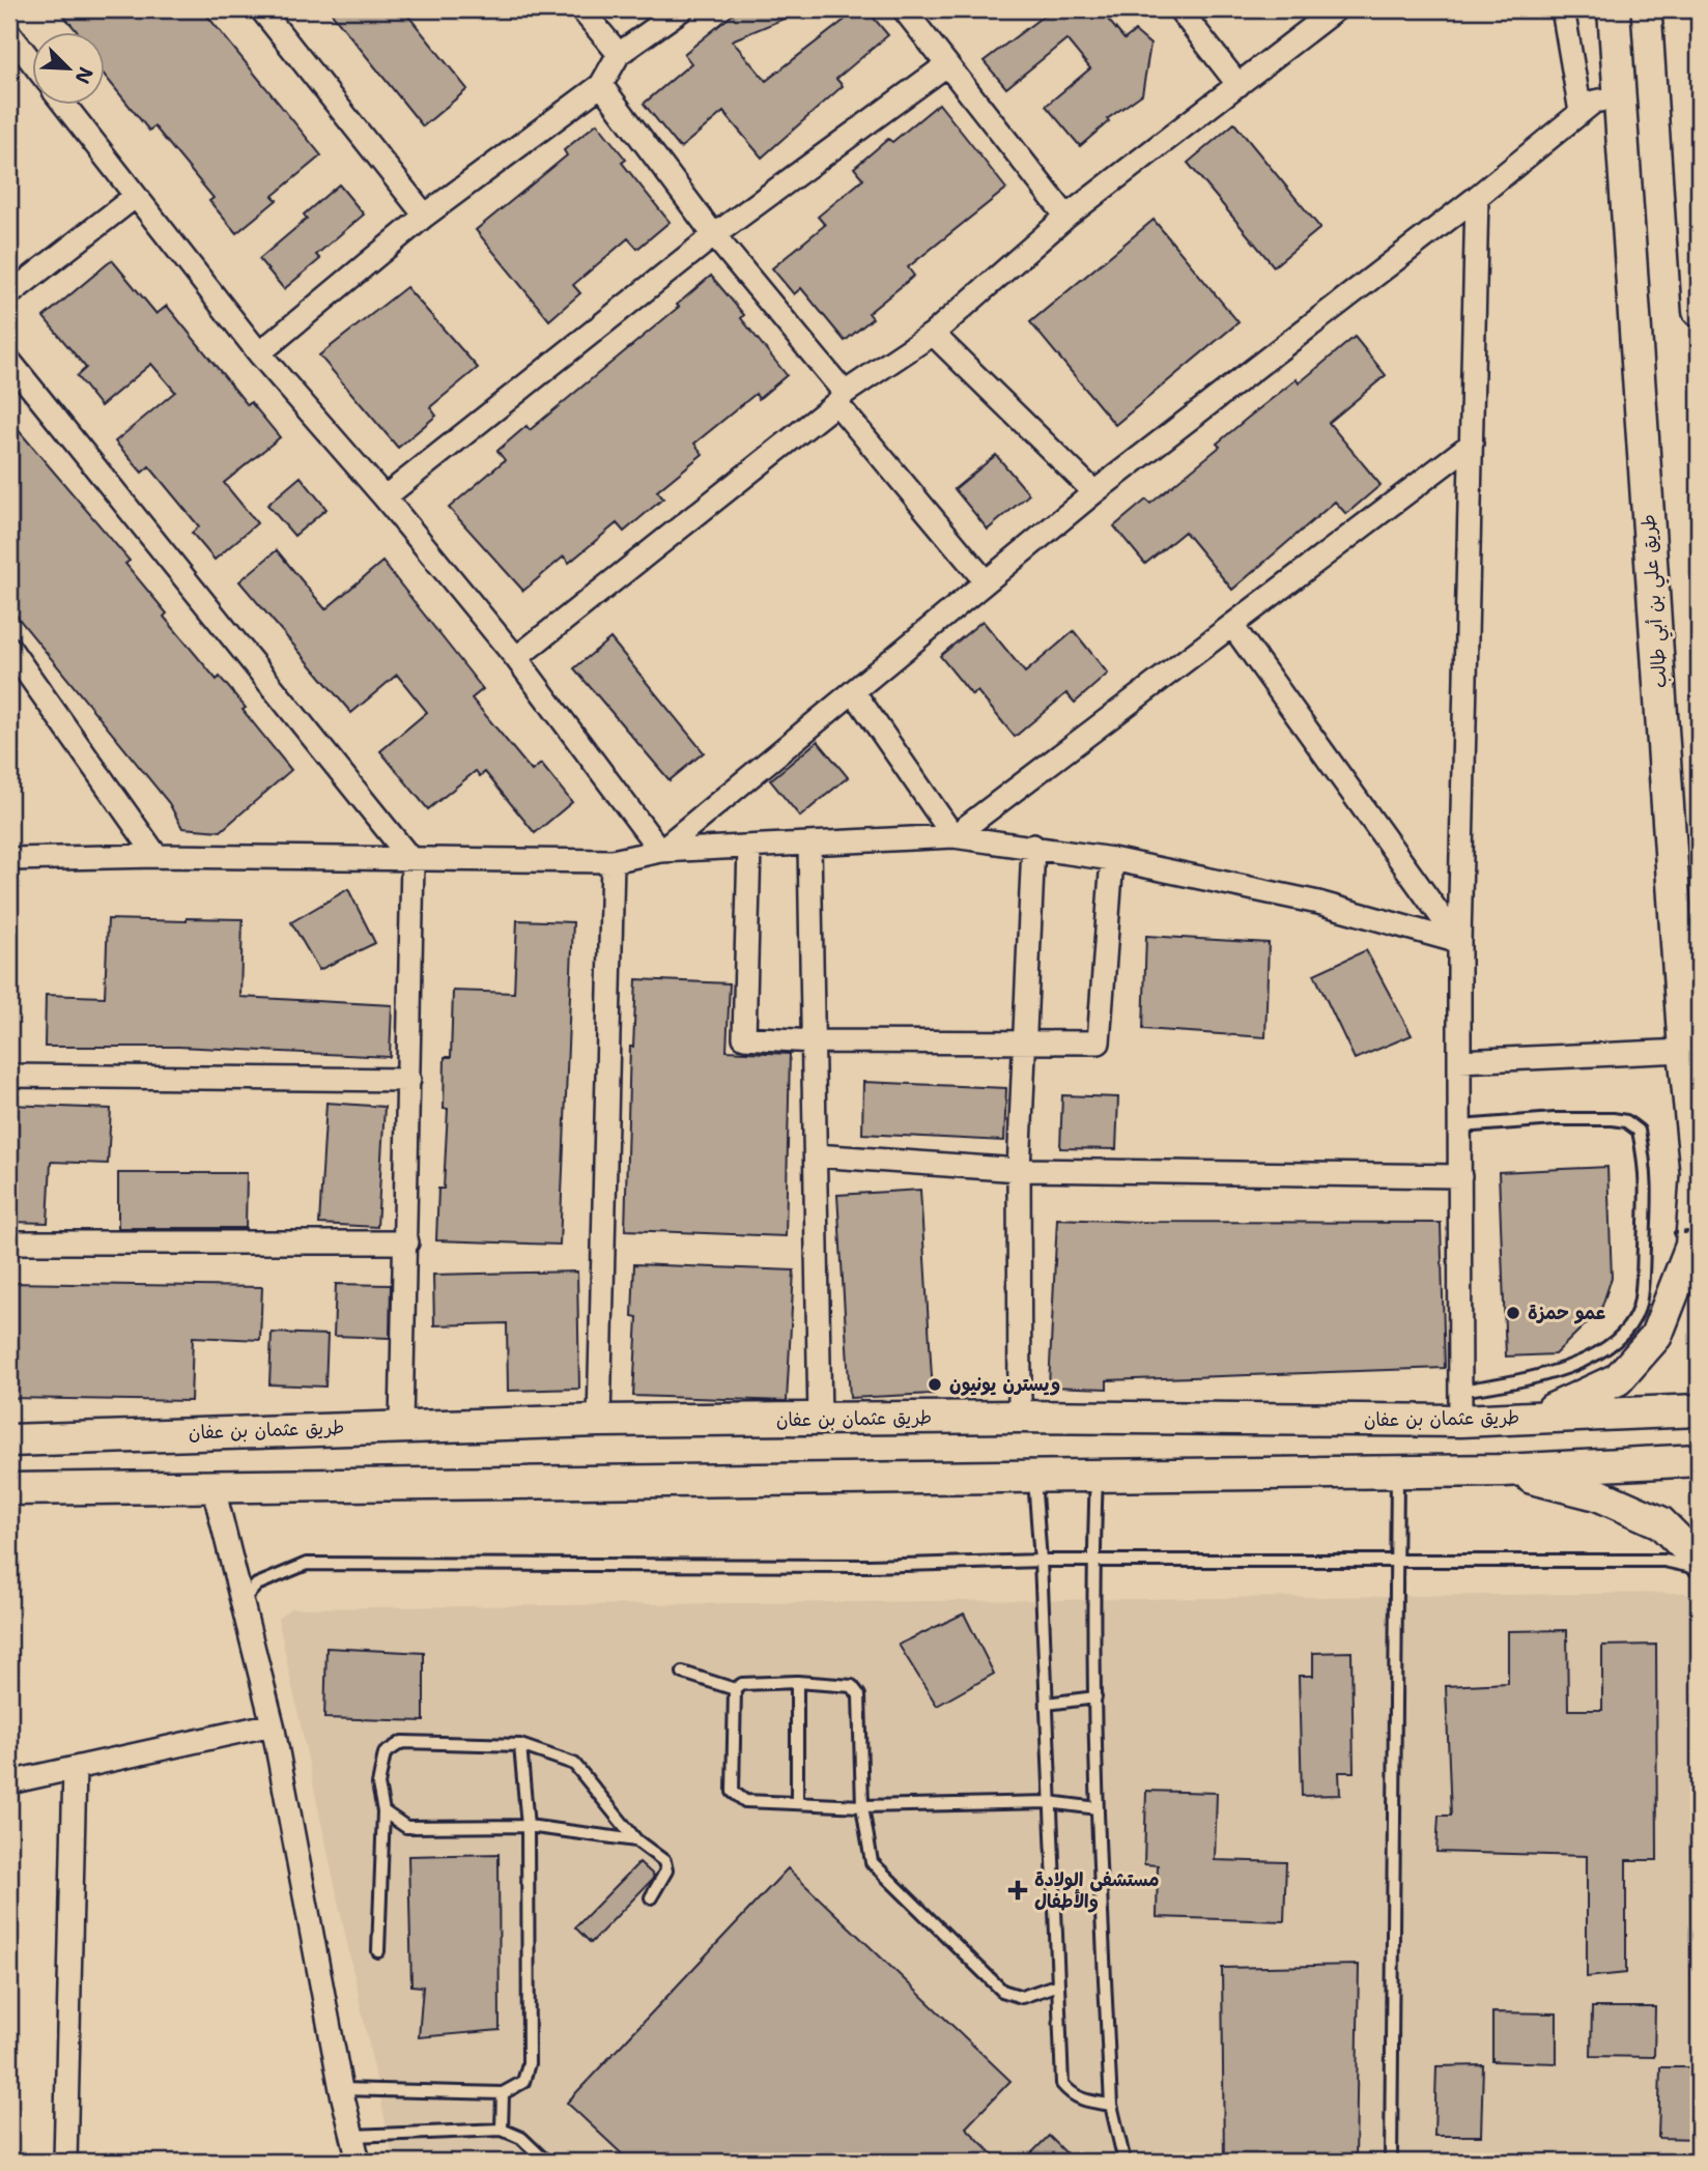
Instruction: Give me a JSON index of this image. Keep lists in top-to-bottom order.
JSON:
{
  "streets": {
    "main road": ["طريق علي بن أبي طالب", "طريق عثمان بن عفان"]
  },
  "crossings": [
    ["طريق علي بن أبي طالب", "طريق عثمان بن عفان"]
  ],
  "places": {
    "other": ["عمو حمزة", "ويسترن يونيون"],
    "health": ["مستشفى الولادة والأطفال"]
  },
  "north": "bottom right"
}
